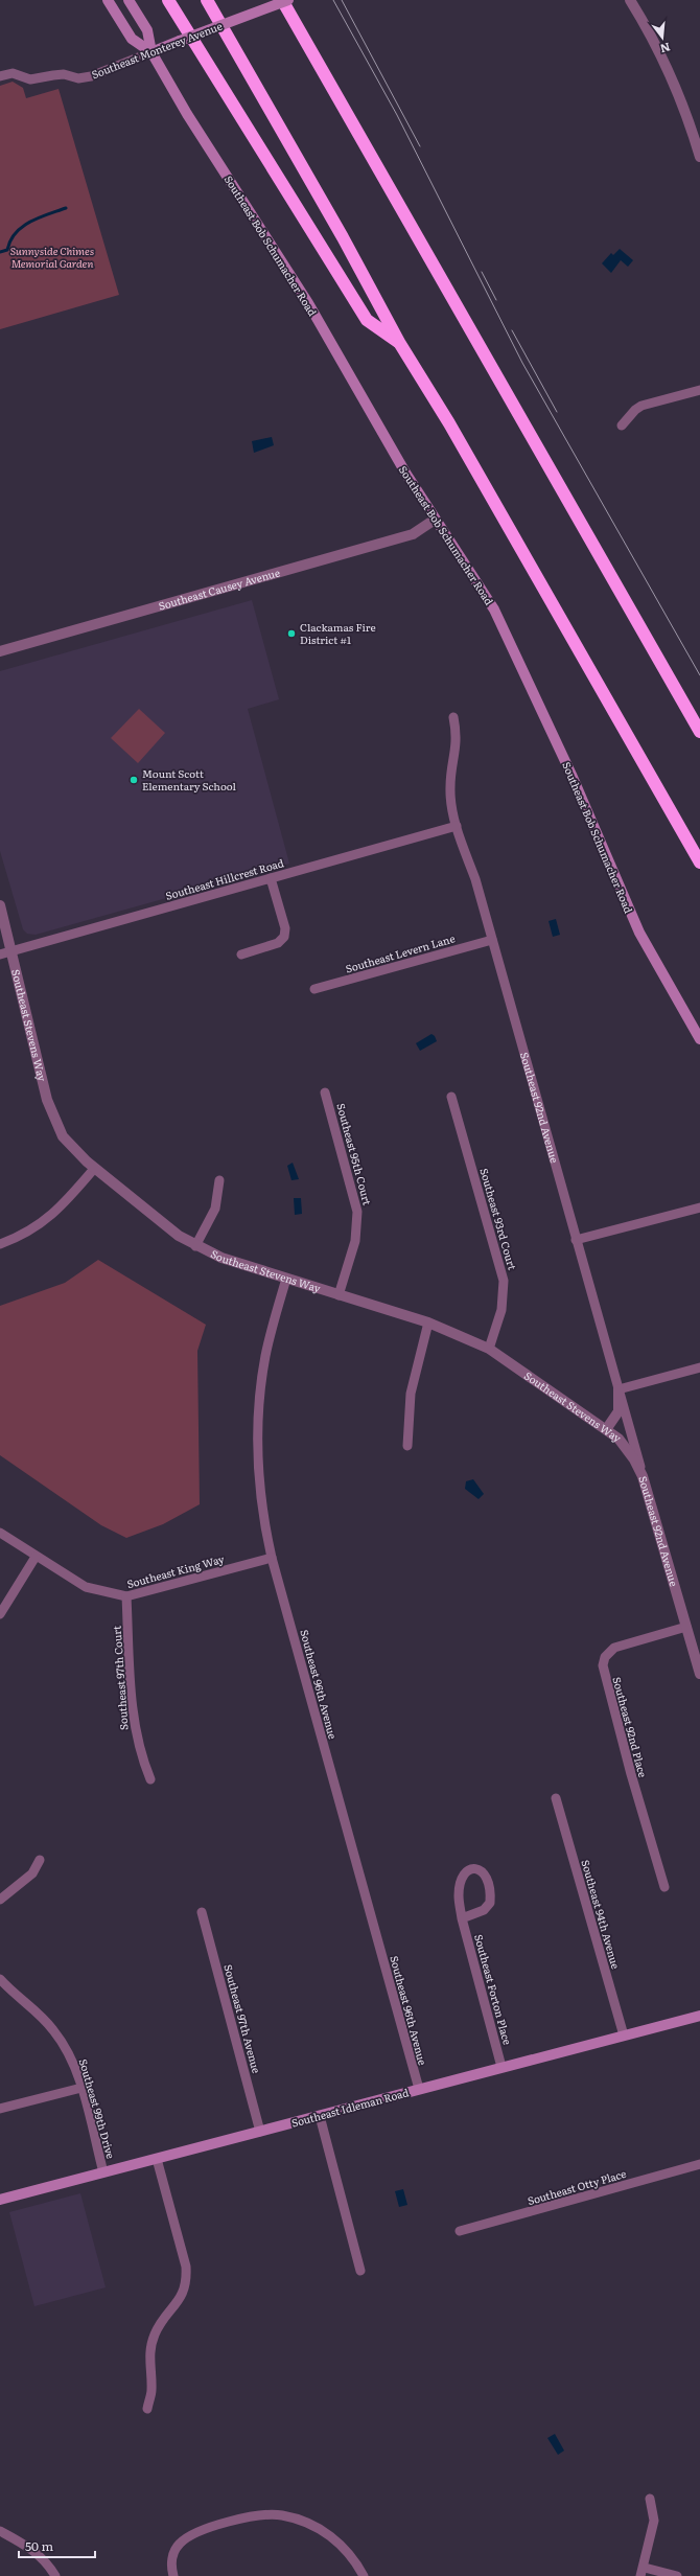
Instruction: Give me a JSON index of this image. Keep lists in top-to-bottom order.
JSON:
{
  "streets": {
    "main road": ["Southeast Monterey Avenue", "Southeast Bob Schumacher Road", "Southeast Idleman Road"],
    "street": [
      "Southeast Causey Avenue",
      "Southeast Hillcrest Road",
      "Southeast Levern Lane",
      "Southeast Stevens Way",
      "Southeast 92nd Avenue",
      "Southeast 95th Court",
      "Southeast 93rd Court",
      "Southeast King Way",
      "Southeast 97th Court",
      "Southeast 96th Avenue",
      "Southeast 92nd Place",
      "Southeast 94th Avenue",
      "Southeast Forton Place",
      "Southeast 97th Avenue",
      "Southeast 99th Drive",
      "Southeast Otty Place"
    ]
  },
  "crossings": [
    ["Southeast Monterey Avenue", "Southeast Bob Schumacher Road"],
    ["Southeast Bob Schumacher Road", "Southeast Causey Avenue"],
    ["Southeast Hillcrest Road", "Southeast Stevens Way"],
    ["Southeast Hillcrest Road", "Southeast 92nd Avenue"],
    ["Southeast Levern Lane", "Southeast 92nd Avenue"],
    ["Southeast Stevens Way", "Southeast 92nd Avenue"],
    ["Southeast Stevens Way", "Southeast 95th Court"],
    ["Southeast Stevens Way", "Southeast 93rd Court"],
    ["Southeast Stevens Way", "Southeast 96th Avenue"],
    ["Southeast 92nd Avenue", "Southeast 92nd Place"],
    ["Southeast King Way", "Southeast 97th Court"],
    ["Southeast King Way", "Southeast 96th Avenue"],
    ["Southeast 96th Avenue", "Southeast Idleman Road"],
    ["Southeast 94th Avenue", "Southeast Idleman Road"],
    ["Southeast Forton Place", "Southeast Idleman Road"],
    ["Southeast 97th Avenue", "Southeast Idleman Road"],
    ["Southeast Idleman Road", "Southeast 99th Drive"]
  ],
  "parks": ["Sunnyside Chimes Memorial Garden"],
  "places": ["Clackamas Fire District #1", "Mount Scott Elementary School"],
  "scale_bar": "50 m",
  "north": "bottom"
}
